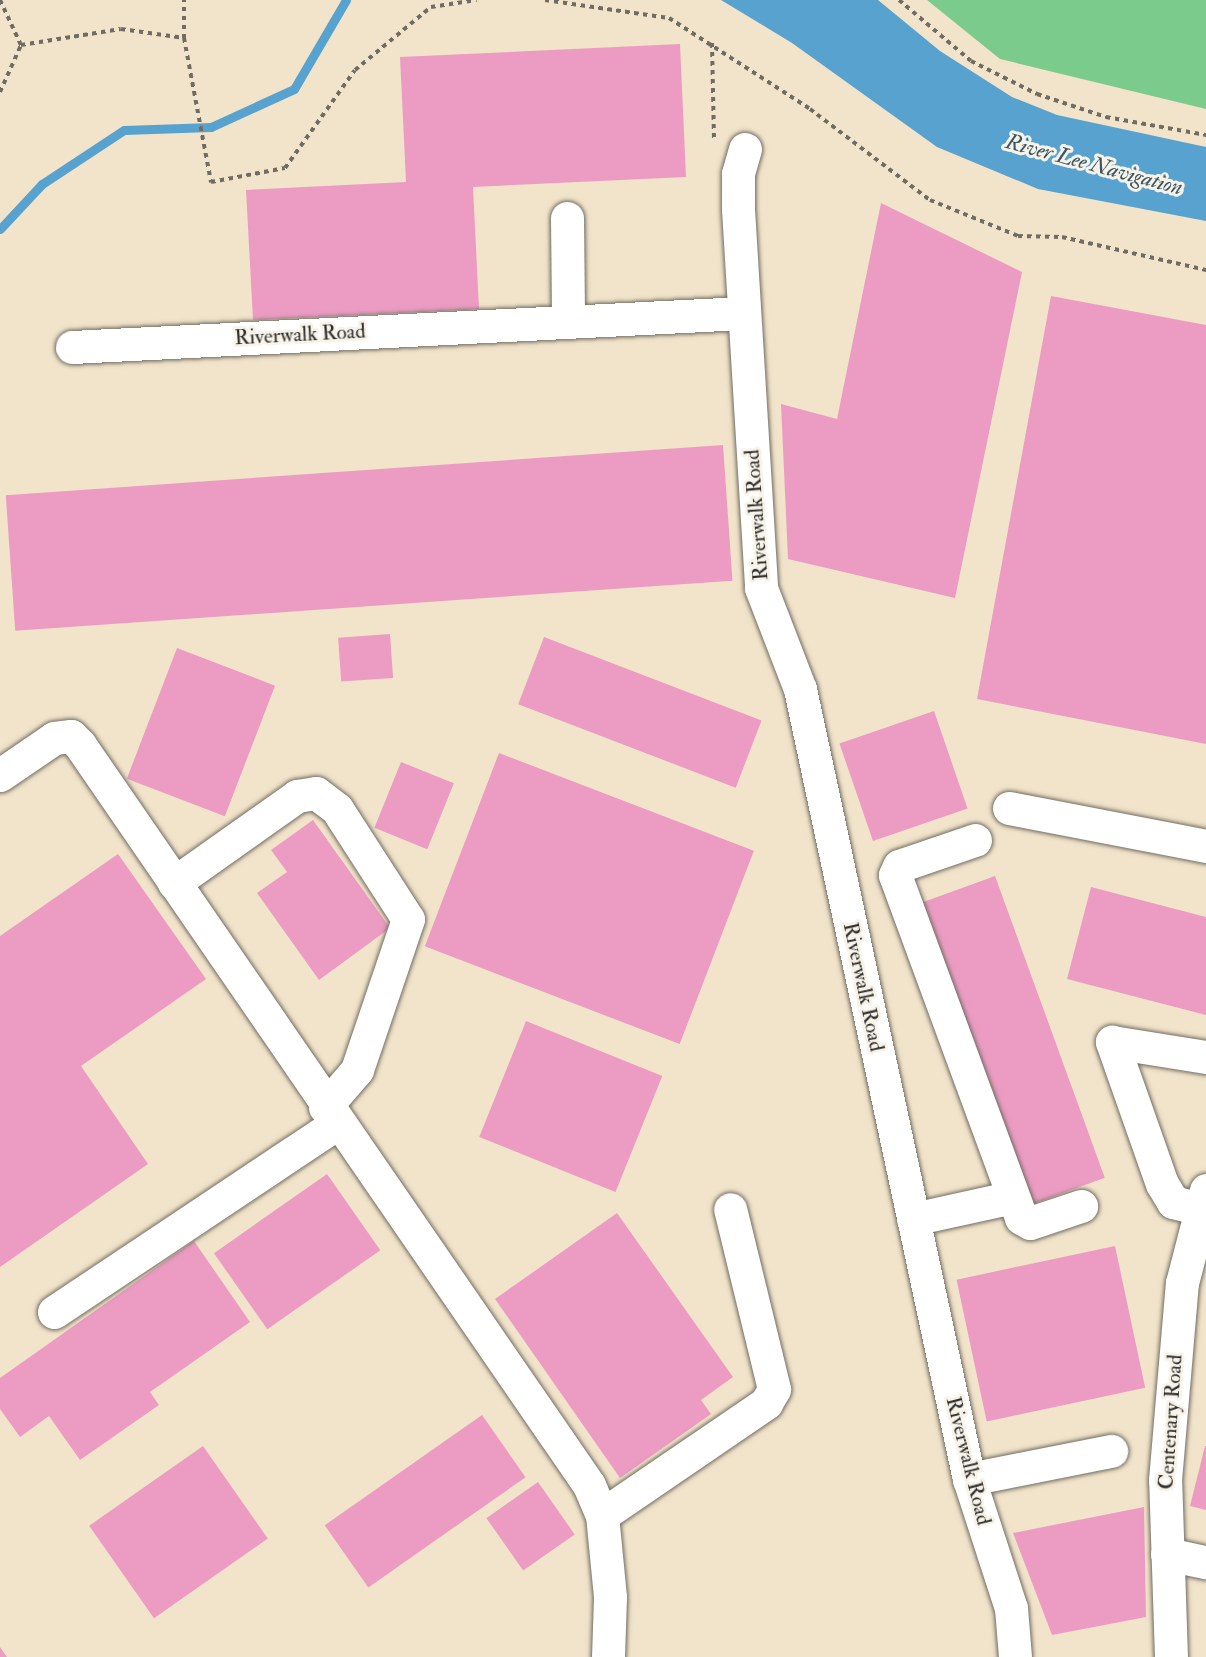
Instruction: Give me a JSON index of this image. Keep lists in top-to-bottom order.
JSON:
{
  "streets": {
    "street": ["Riverwalk Road", "Centenary Road"]
  },
  "water": ["River Lee Navigation"]
}
